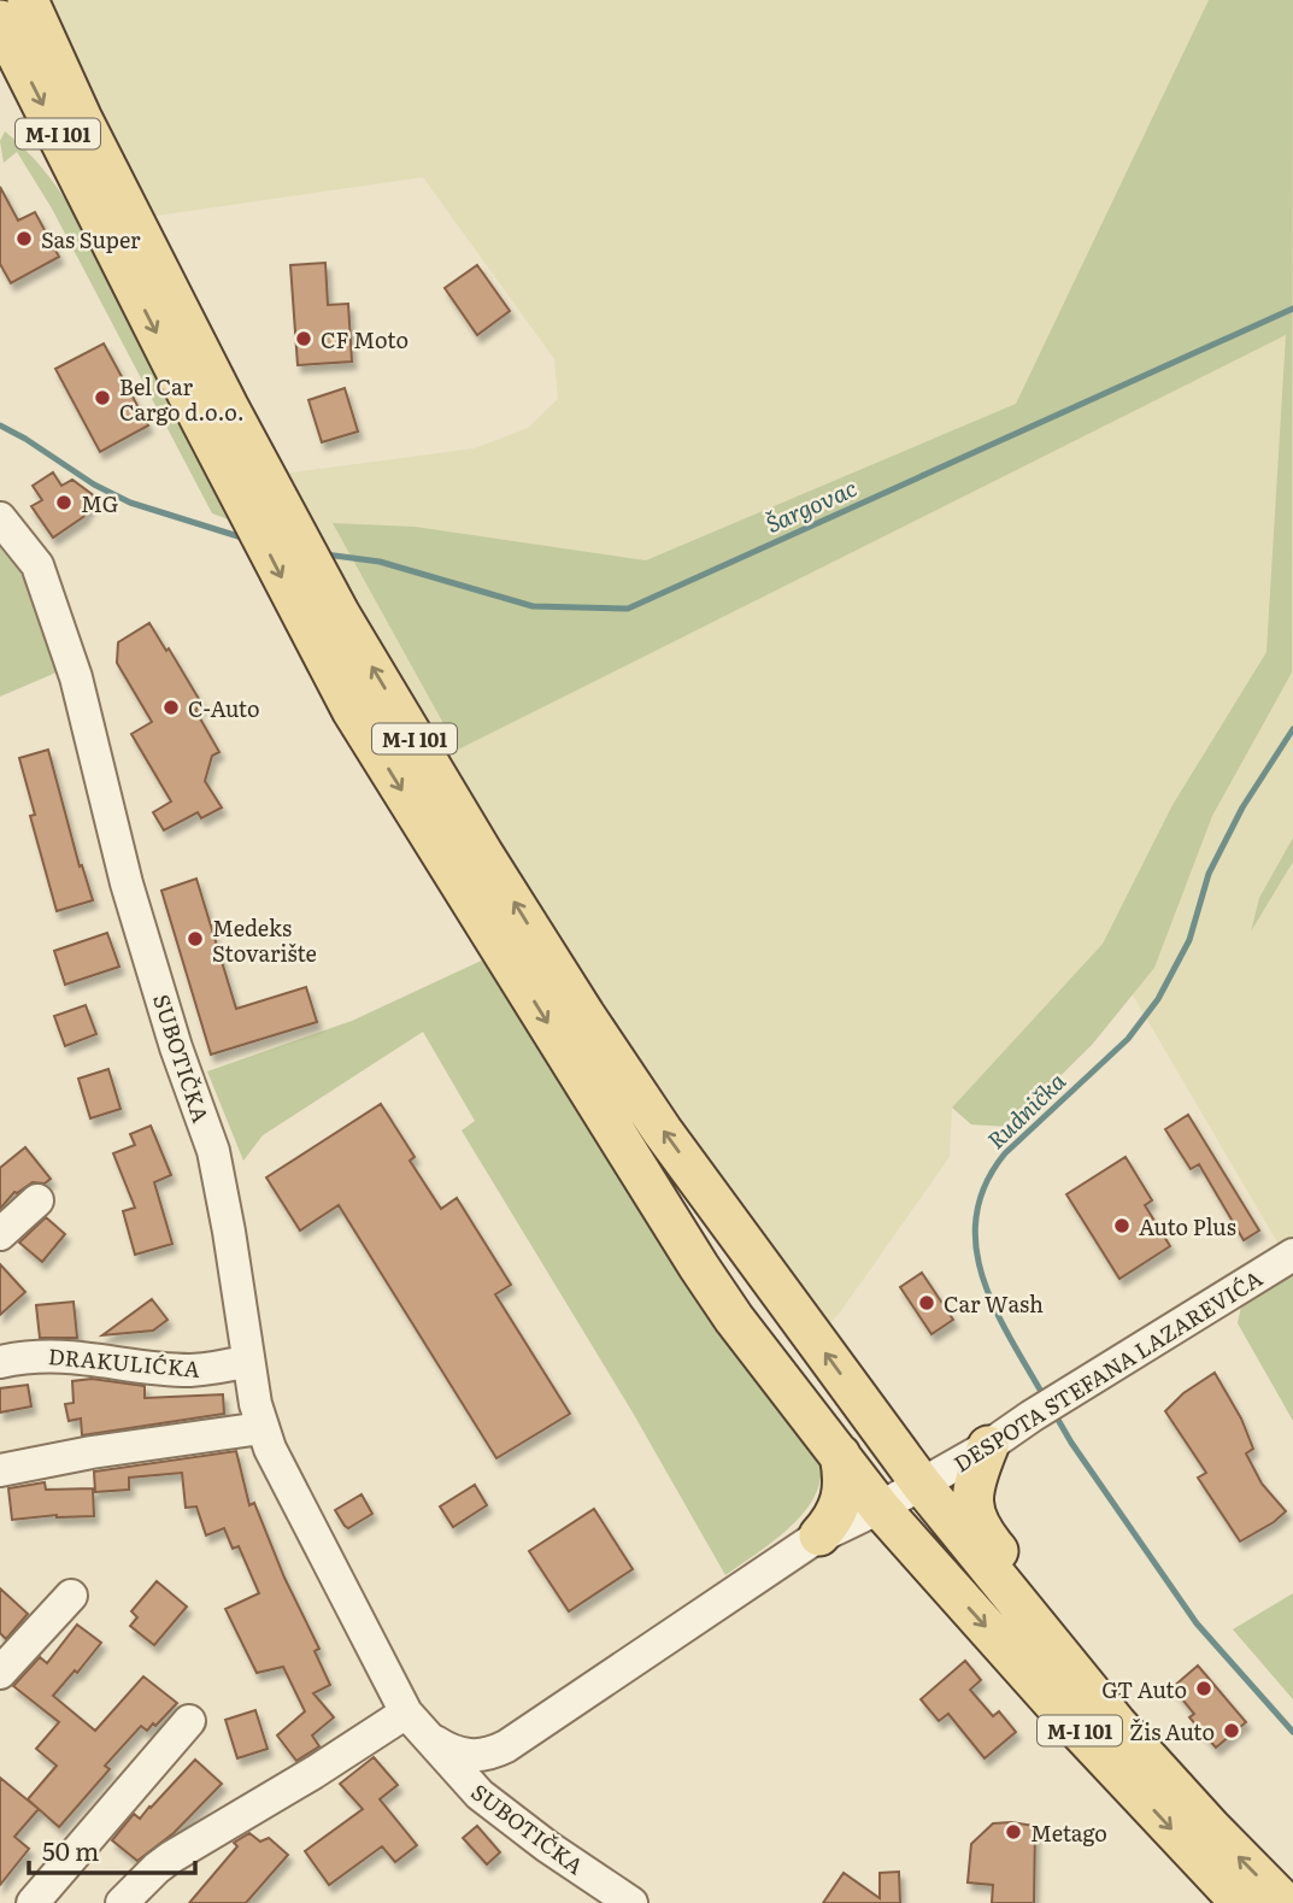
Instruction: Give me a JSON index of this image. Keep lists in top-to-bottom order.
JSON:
{
  "streets": {
    "main road": ["M-I 101"],
    "street": ["SUBOTIČKA", "DRAKULIĆKA", "DESPOTA STEFANA LAZAREVIĆA"]
  },
  "crossings": [
    ["M-I 101", "DESPOTA STEFANA LAZAREVIĆA"],
    ["SUBOTIČKA", "DRAKULIĆKA"]
  ],
  "water": ["Šargovac", "Rudnička"],
  "places": [
    "Sas Super",
    "CF Moto",
    "Bel Car Cargo d.o.o.",
    "MG",
    "C-Auto",
    "Medeks Stovarište",
    "Auto Plus",
    "Car Wash",
    "GT Auto",
    "Žis Auto",
    "Metago"
  ],
  "scale_bar": "50 m"
}
